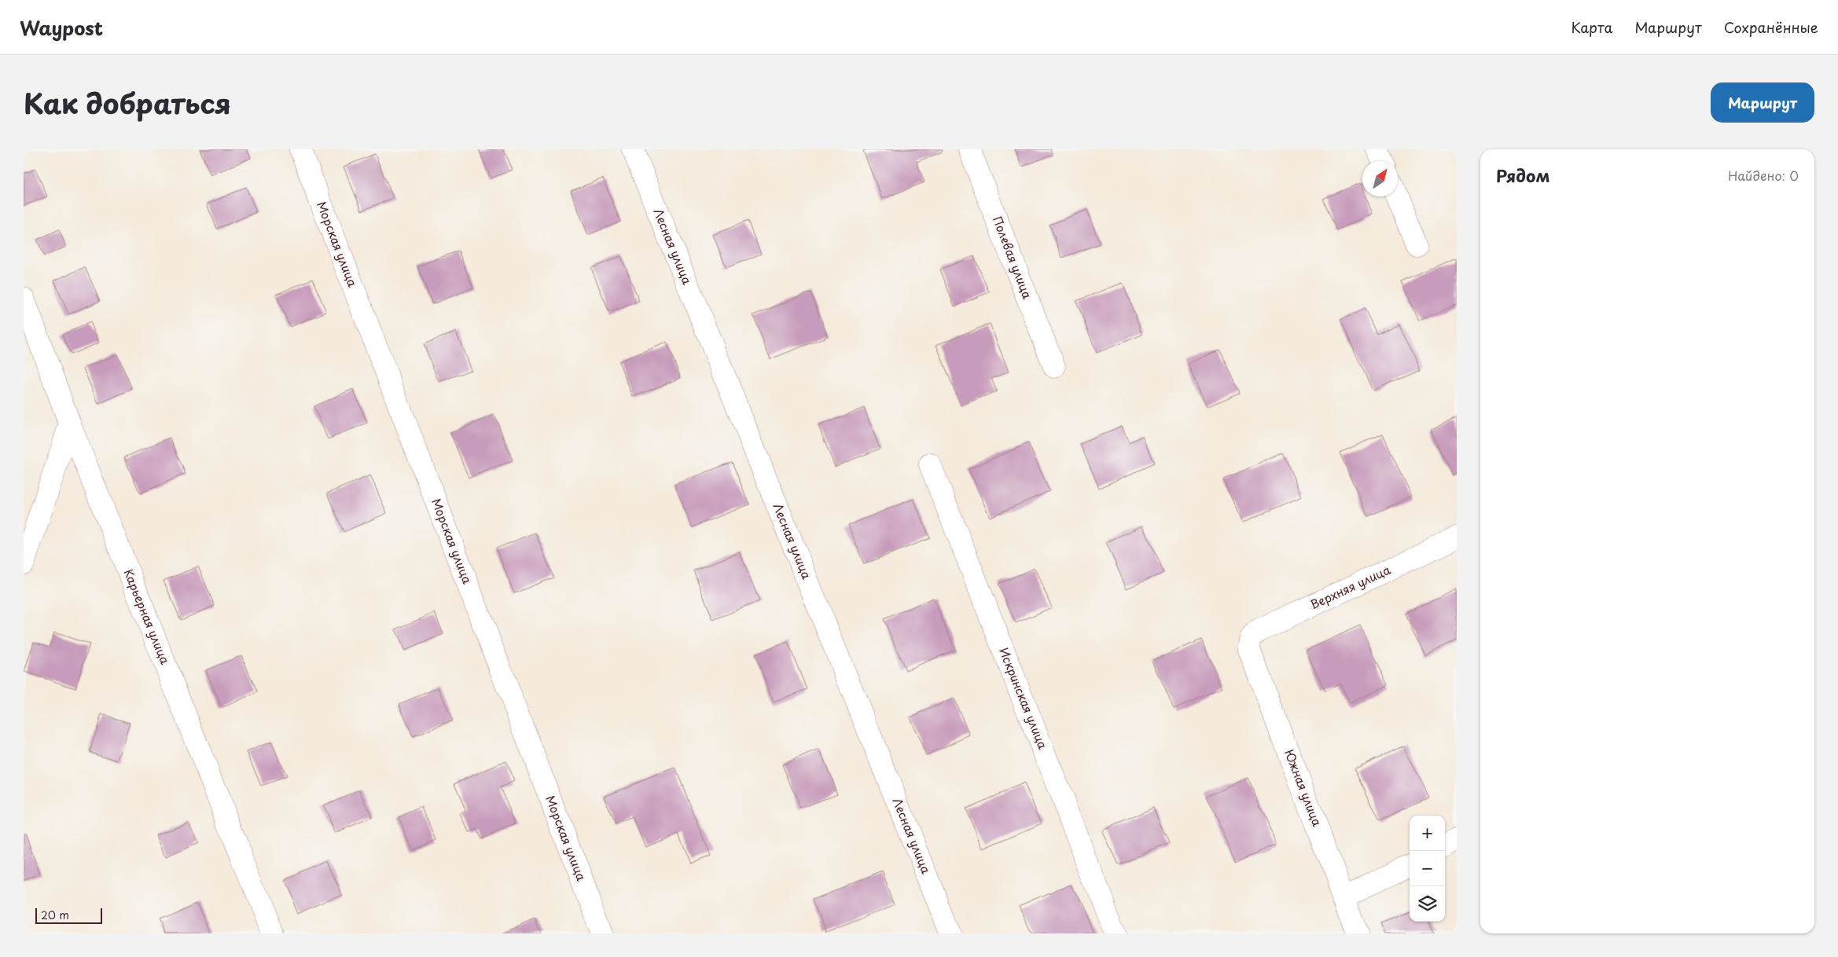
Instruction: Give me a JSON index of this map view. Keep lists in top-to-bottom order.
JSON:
{
  "streets": {
    "street": [
      "Морская улица",
      "Лесная улица",
      "Полевая улица",
      "Верхняя улица",
      "Карьерная улица",
      "Искринская улица",
      "Южная улица"
    ]
  },
  "crossings": [
    ["Верхняя улица", "Южная улица"]
  ],
  "scale_bar": "20 m",
  "north": "top right",
  "page": {
    "header": "Waypost",
    "nav": ["Карта", "Маршрут", "Сохранённые"],
    "title": "Как добраться",
    "buttons": "Маршрут",
    "heading": ["Рядом", "Найдено: 0"],
    "map_buttons": ["+", "−"],
    "scale": "20 m"
  }
}
